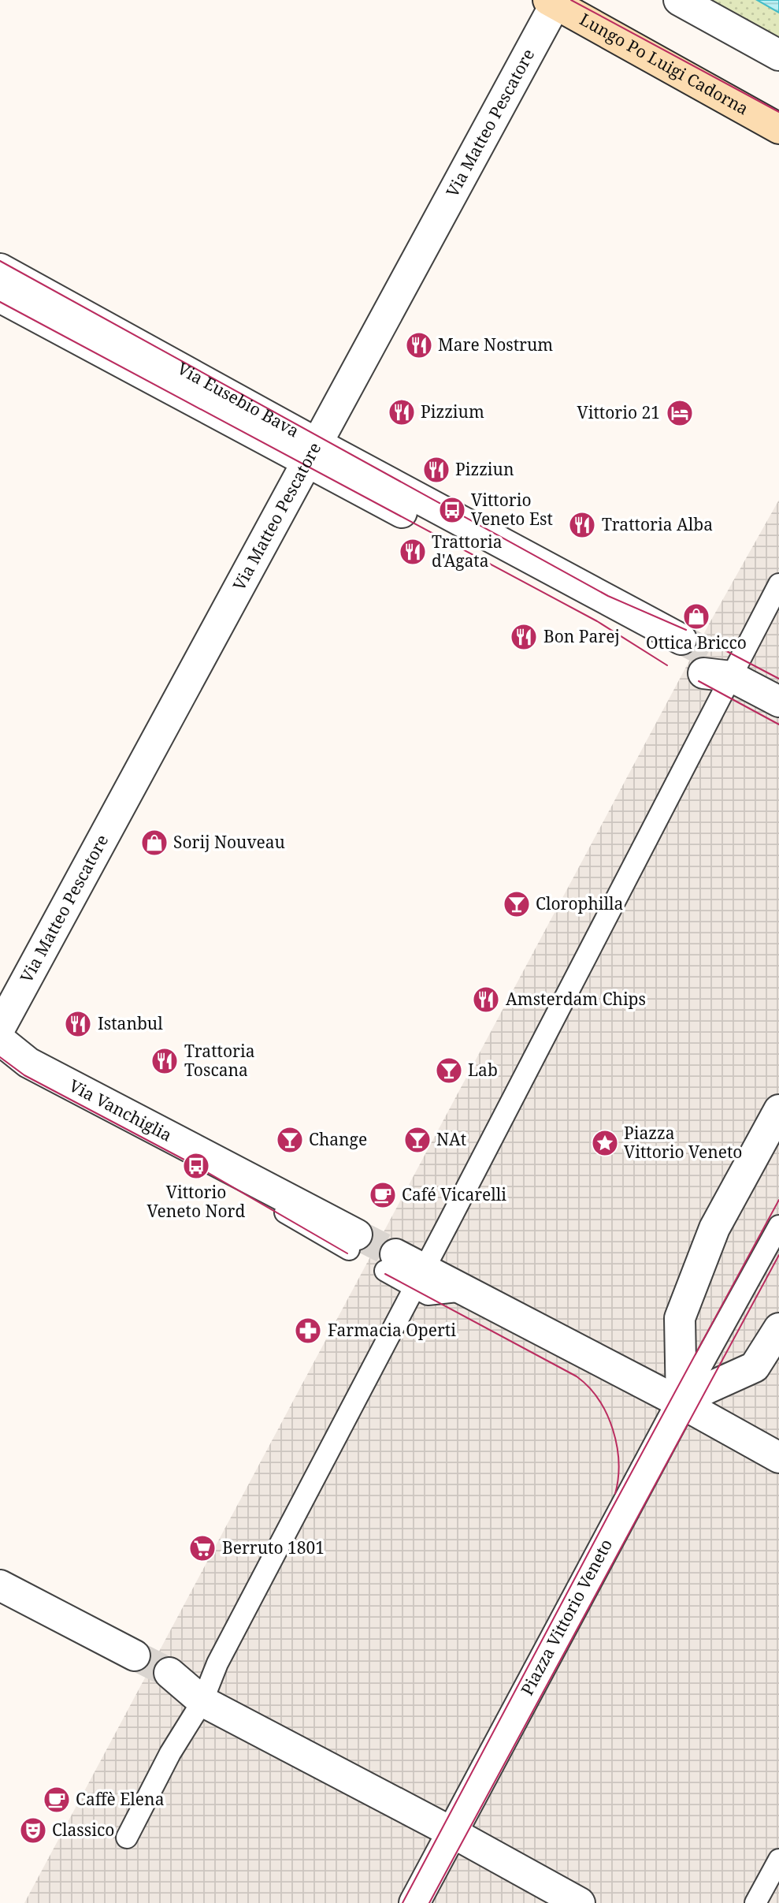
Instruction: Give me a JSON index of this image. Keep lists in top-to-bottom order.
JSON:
{
  "streets": {
    "main road": ["Lungo Po Luigi Cadorna"],
    "street": [
      "Via Matteo Pescatore",
      "Via Eusebio Bava",
      "Via Vanchiglia",
      "Piazza Vittorio Veneto"
    ]
  },
  "crossings": [
    ["Lungo Po Luigi Cadorna", "Via Matteo Pescatore"],
    ["Via Matteo Pescatore", "Via Eusebio Bava"]
  ],
  "places": {
    "restaurant": [
      "Mare Nostrum",
      "Pizzium",
      "Pizziun",
      "Trattoria Alba",
      "Trattoria d'Agata",
      "Bon Parej",
      "Amsterdam Chips",
      "Istanbul",
      "Trattoria Toscana"
    ],
    "hotel": ["Vittorio 21"],
    "bus stop": ["Vittorio Veneto Est", "Vittorio Veneto Nord"],
    "shop": ["Ottica Bricco", "Sorij Nouveau"],
    "bar": [
      "Clorophilla",
      "Lab",
      "Change",
      "NAt"
    ],
    "place": ["Piazza Vittorio Veneto"],
    "cafe": ["Café Vicarelli", "Caffè Elena"],
    "pharmacy": ["Farmacia Operti"],
    "supermarket": ["Berruto 1801"],
    "theatre": ["Classico"]
  }
}
